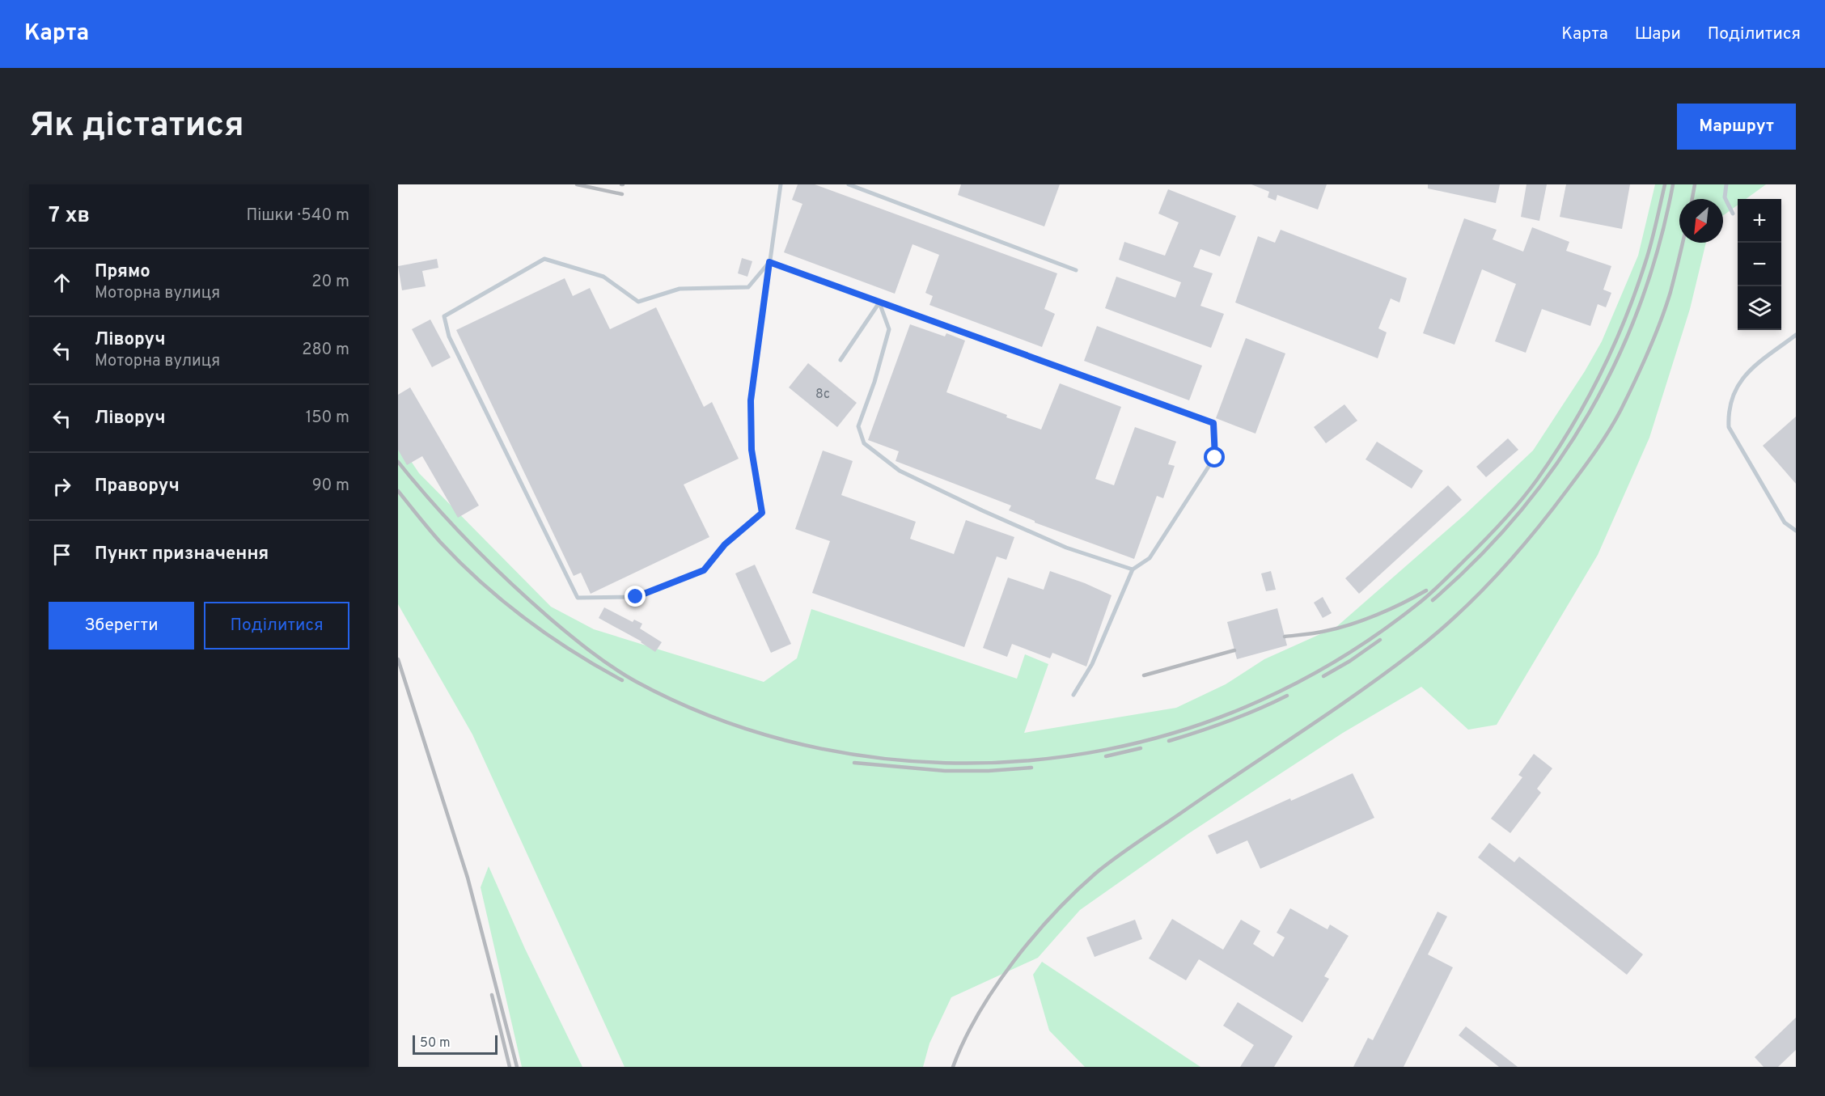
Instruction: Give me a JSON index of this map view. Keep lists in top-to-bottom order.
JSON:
{
  "house_numbers": ["8с"],
  "scale_bar": "50 m",
  "north": "bottom left",
  "page": {
    "header": "Карта",
    "nav": ["Карта", "Шари", "Поділитися"],
    "buttons": [
      "Маршрут",
      ["Зберегти", "Поділитися"]
    ],
    "title": "Як дістатися",
    "heading": ["7 хв", "Пішки · 540 m"],
    "map_buttons": ["+", "−"],
    "list": [
      ["Прямо", "Моторна вулиця", "20 m"],
      ["Ліворуч", "Моторна вулиця", "280 m"],
      ["Ліворуч", "150 m"],
      ["Праворуч", "90 m"],
      "Пункт призначення"
    ],
    "scale": "50 m"
  }
}
